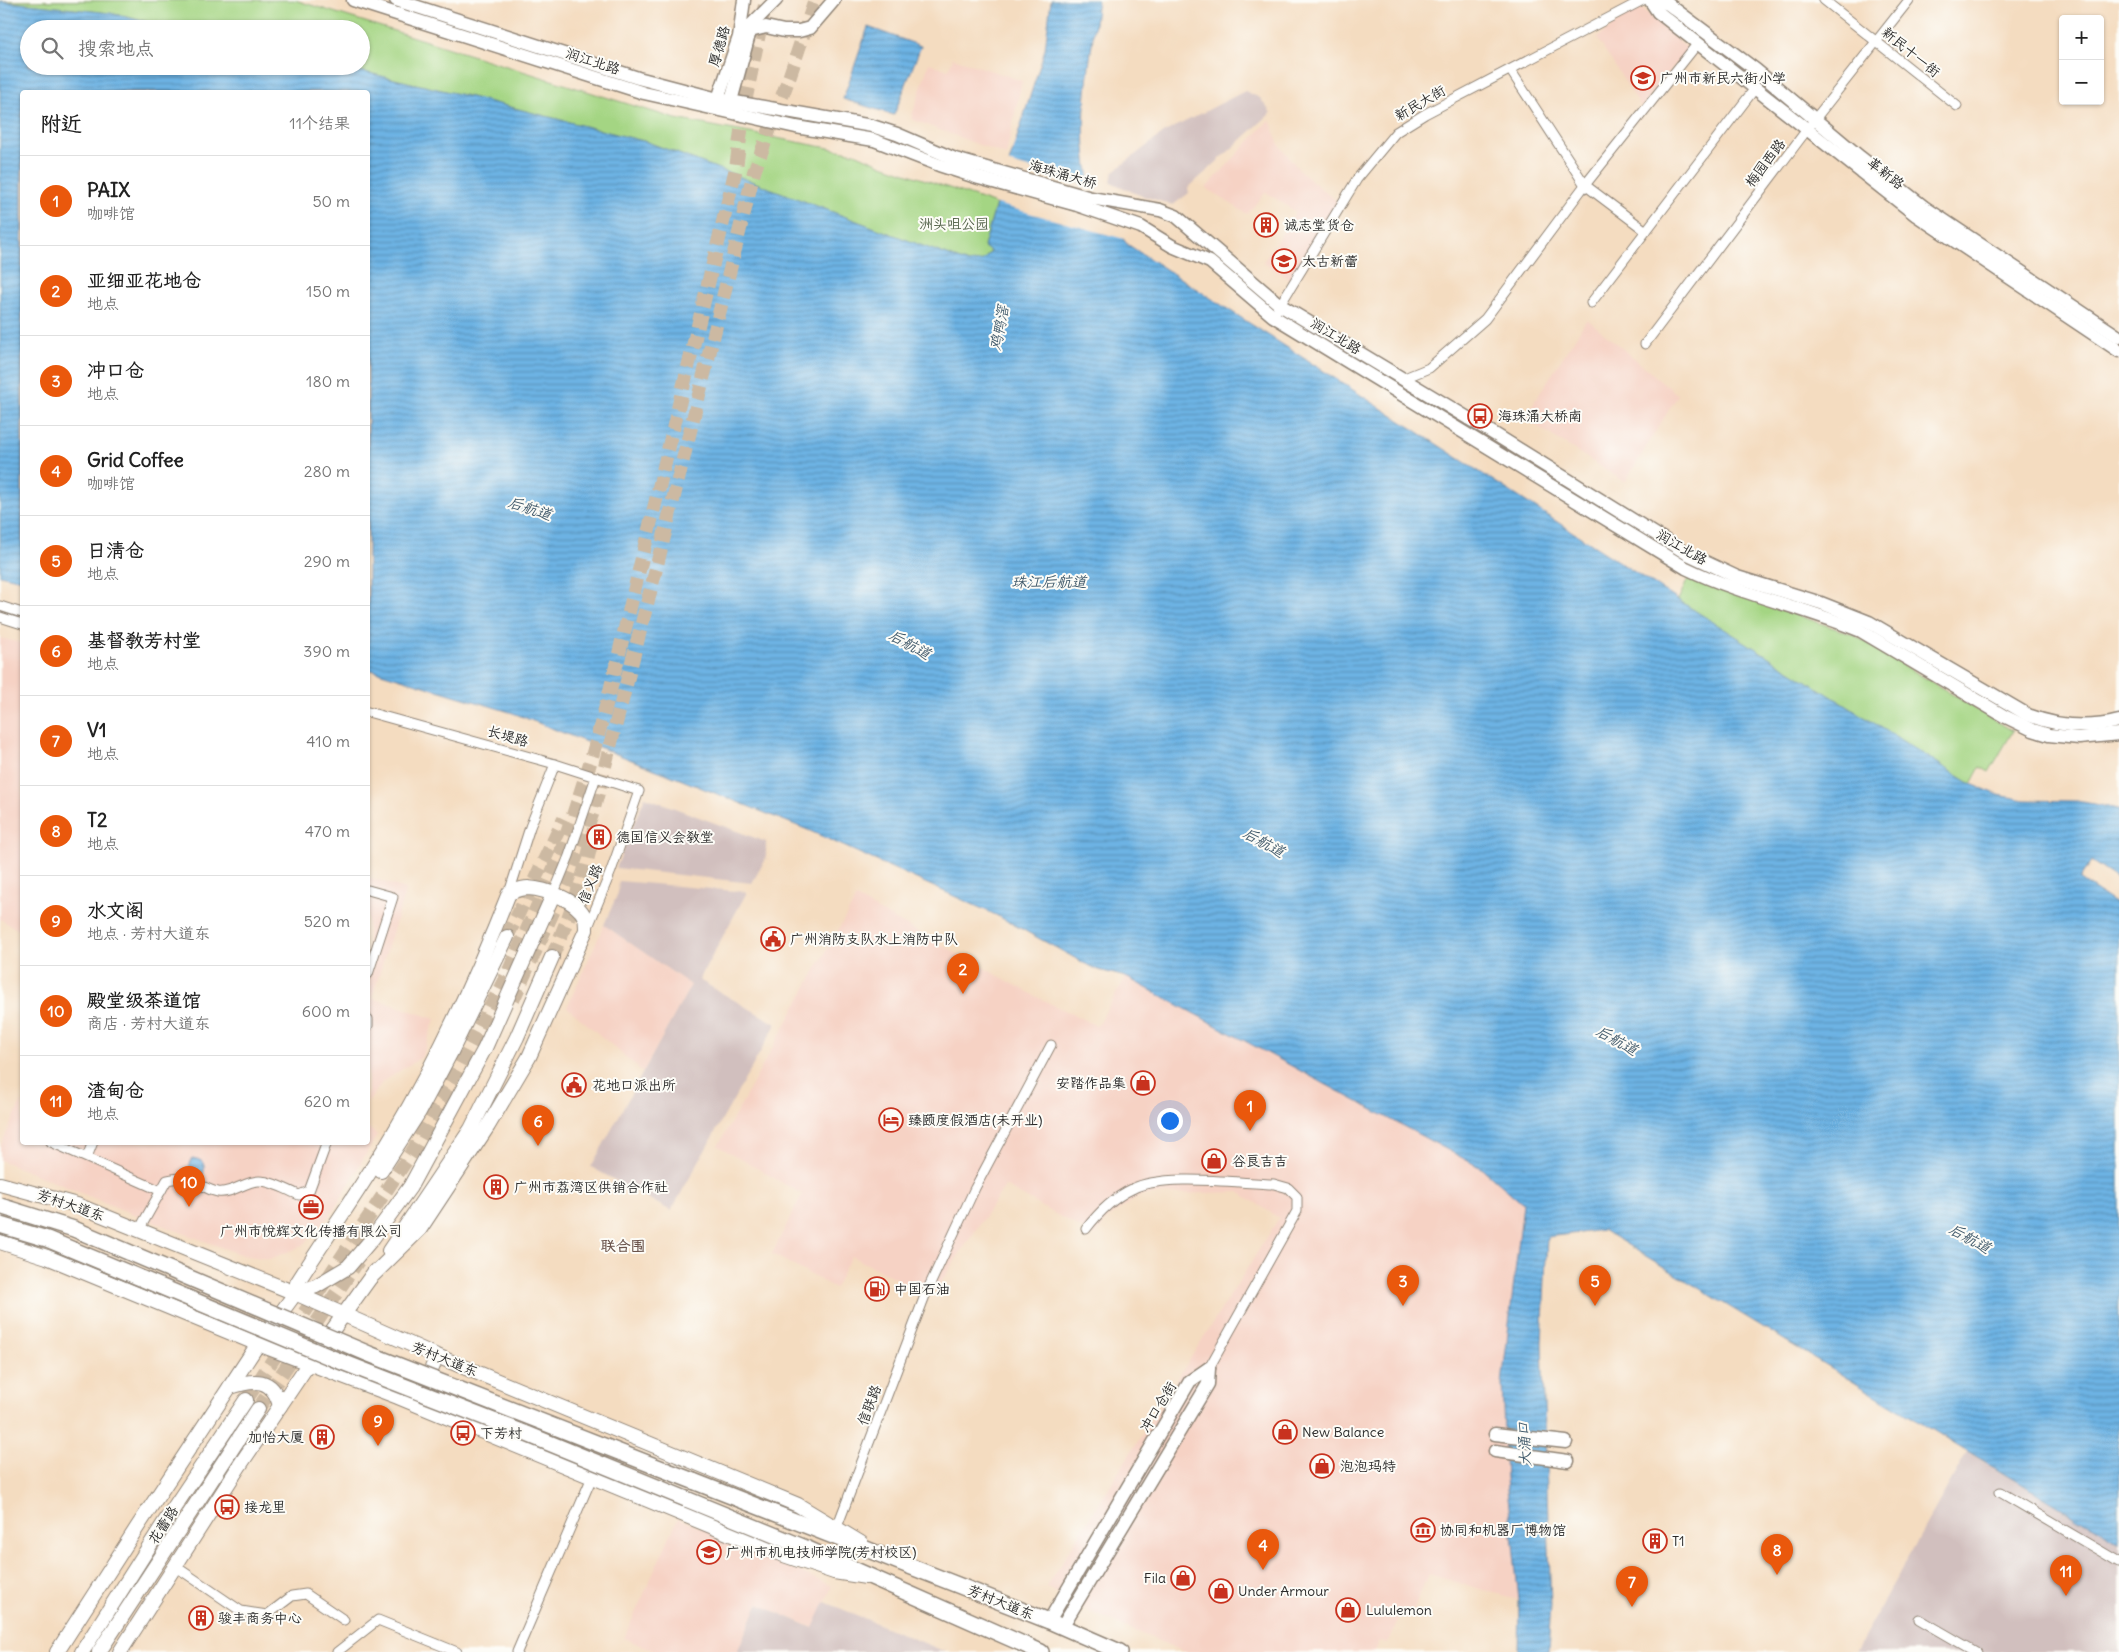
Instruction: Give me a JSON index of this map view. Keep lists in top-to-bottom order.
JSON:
{
  "streets": {
    "highway": ["芳村大道东"],
    "main road": [
      "厚德路",
      "润江北路",
      "革新路",
      "海珠涌大桥",
      "花蕾路"
    ],
    "street": [
      "新民十一街",
      "新民大街",
      "梅园西路",
      "长堤路",
      "信义路",
      "信联路"
    ]
  },
  "crossings": [
    ["厚德路", "润江北路"],
    ["新民十一街", "梅园西路"],
    ["润江北路", "新民大街"],
    ["润江北路", "海珠涌大桥"],
    ["梅园西路", "革新路"],
    ["长堤路", "信义路"],
    ["芳村大道东", "信联路"]
  ],
  "districts": ["联合围"],
  "water": [
    "鸡鸭滘",
    "后航道",
    "珠江后航道",
    "大涌口"
  ],
  "parks": ["洲头咀公园"],
  "places": {
    "school or university": ["广州市新民六街小学", "太古新蕾", "广州市机电技师学院(芳村校区)"],
    "building": [
      "诚志堂货仓",
      "德国信义会教堂",
      "广州市荔湾区供销合作社",
      "加怡大厦",
      "T1",
      "骏丰商务中心"
    ],
    "bus stop": ["海珠涌大桥南", "下芳村", "接龙里"],
    "public building": ["广州消防支队水上消防中队", "花地口派出所"],
    "shop": [
      "安踏作品集",
      "谷良吉吉",
      "New Balance",
      "泡泡玛特",
      "Fila",
      "Under Armour",
      "Lululemon"
    ],
    "hotel": ["臻颐度假酒店(未开业)"],
    "office": ["广州市悦辉文化传播有限公司"],
    "fuel station": ["中国石油"],
    "museum": ["协同和机器厂博物馆"]
  },
  "page": {
    "map_buttons": ["+", "−"],
    "search": "搜索地点",
    "heading": ["附近", "11个结果"],
    "list": [
      {
        "mark": "1",
        "name": "PAIX",
        "note": "咖啡馆",
        "value": "50 m"
      },
      {
        "mark": "2",
        "name": "亚细亚花地仓",
        "note": "地点",
        "value": "150 m"
      },
      {
        "mark": "3",
        "name": "冲口仓",
        "note": "地点",
        "value": "180 m"
      },
      {
        "mark": "4",
        "name": "Grid Coffee",
        "note": "咖啡馆",
        "value": "280 m"
      },
      {
        "mark": "5",
        "name": "日清仓",
        "note": "地点",
        "value": "290 m"
      },
      {
        "mark": "6",
        "name": "基督教芳村堂",
        "note": "地点",
        "value": "390 m"
      },
      {
        "mark": "7",
        "name": "V1",
        "note": "地点",
        "value": "410 m"
      },
      {
        "mark": "8",
        "name": "T2",
        "note": "地点",
        "value": "470 m"
      },
      {
        "mark": "9",
        "name": "水文阁",
        "note": "地点 · 芳村大道东",
        "value": "520 m"
      },
      {
        "mark": "10",
        "name": "殿堂级茶道馆",
        "note": "商店 · 芳村大道东",
        "value": "600 m"
      },
      {
        "mark": "11",
        "name": "渣甸仓",
        "note": "地点",
        "value": "620 m"
      }
    ],
    "pins": [
      "2",
      "1",
      "6",
      "10",
      "3",
      "5",
      "9",
      "4",
      "8",
      "11",
      "7"
    ]
  }
}
